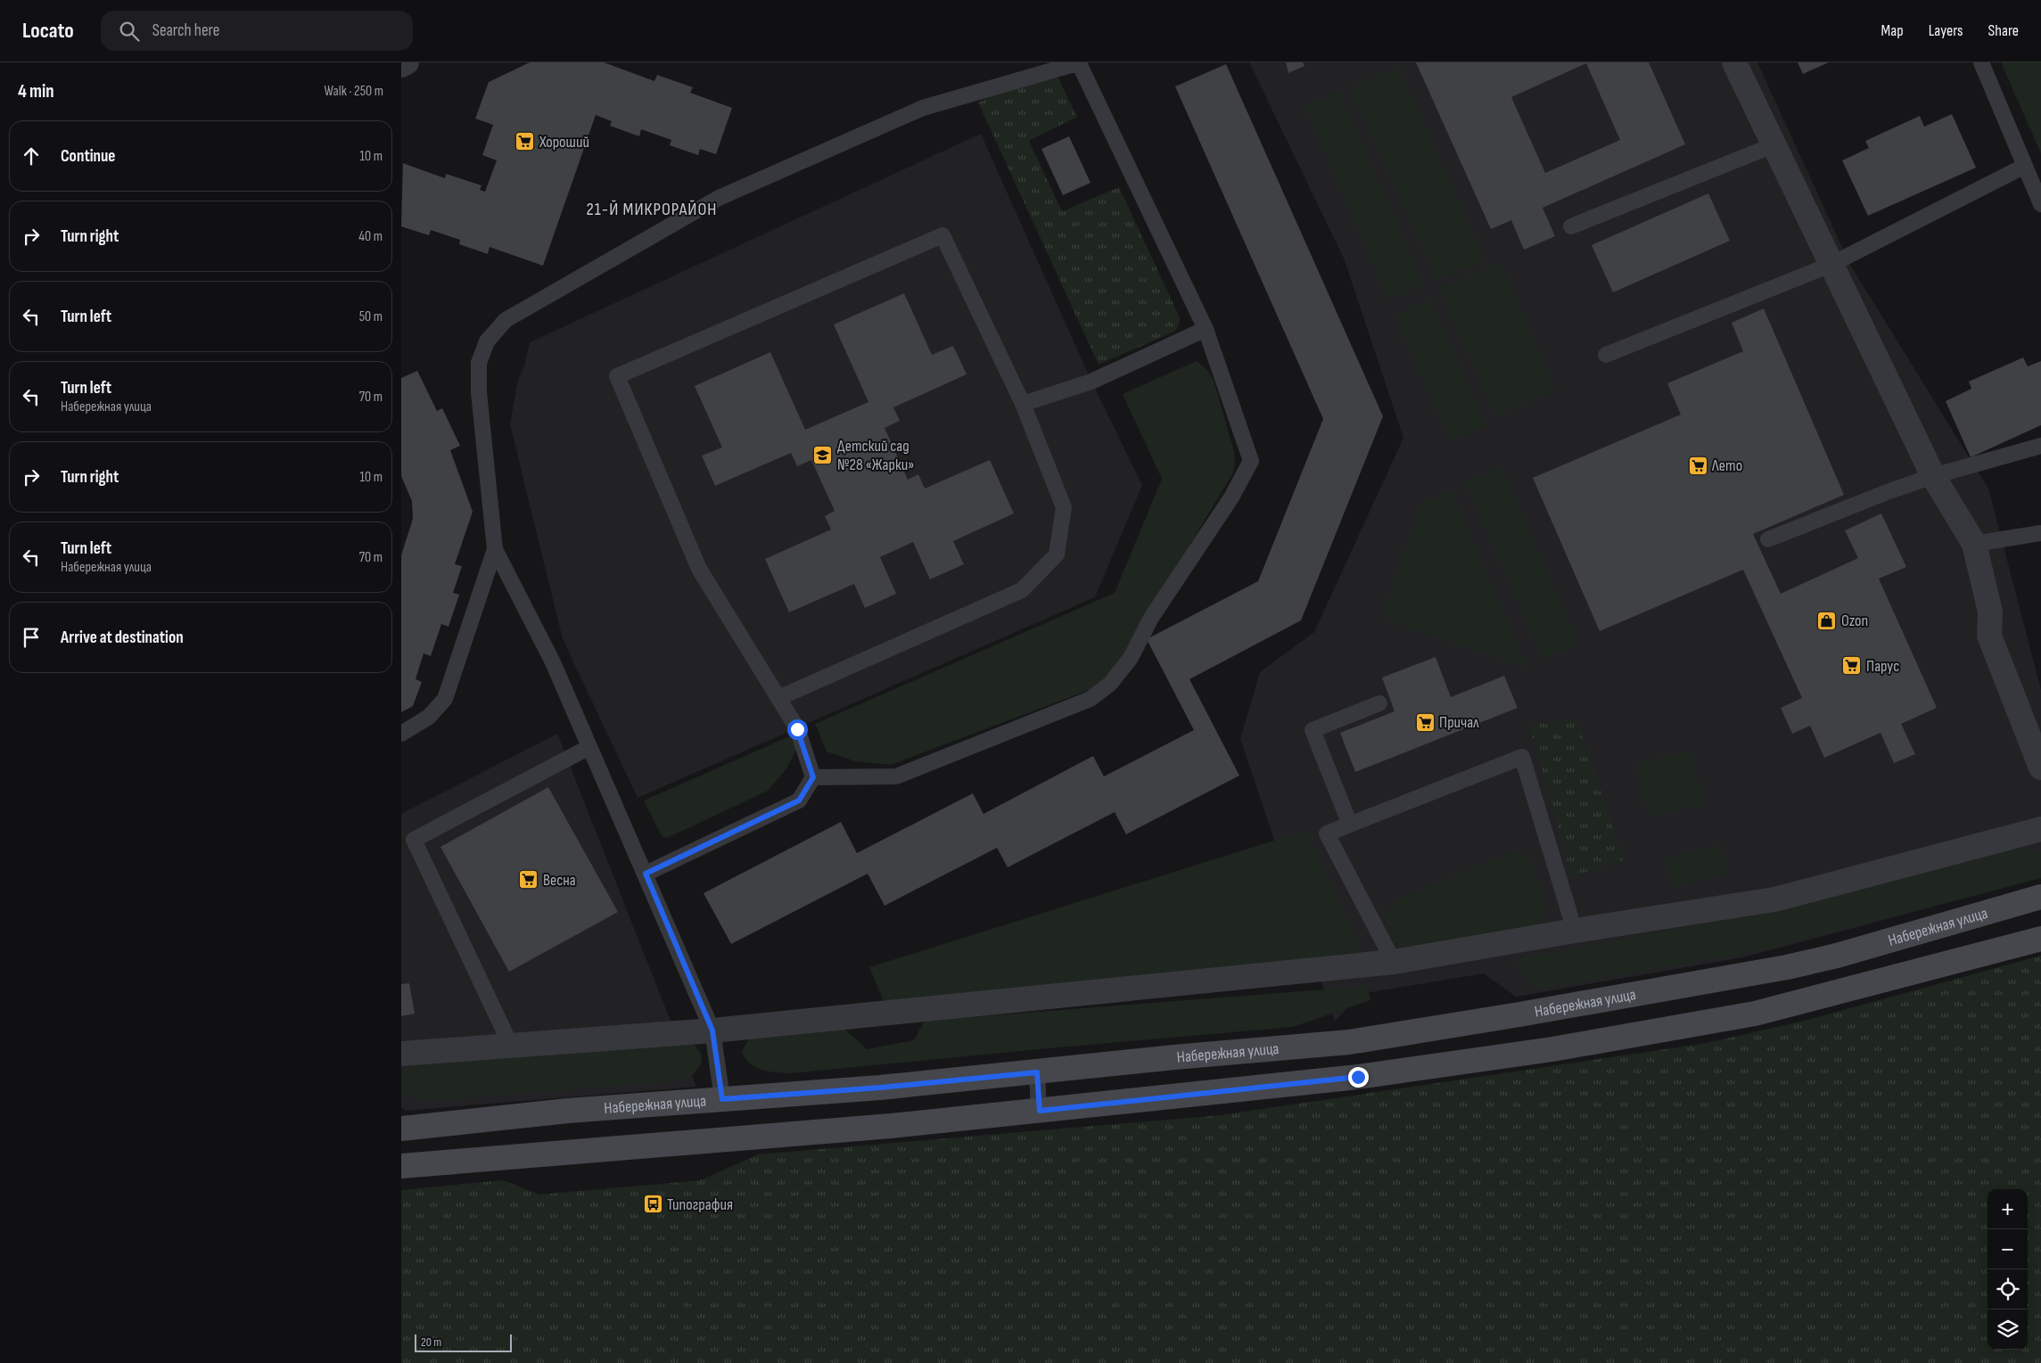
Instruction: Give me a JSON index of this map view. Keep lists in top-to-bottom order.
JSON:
{
  "streets": {
    "main road": ["Набережная улица"]
  },
  "districts": ["21-Й МИКРОРАЙОН"],
  "places": {
    "supermarket": [
      "Хороший",
      "Лето",
      "Парус",
      "Причал",
      "Весна"
    ],
    "school or university": ["Детский сад №28 «Жарки»"],
    "shop": ["Ozon"],
    "bus stop": ["Типография"]
  },
  "scale_bar": "20 m",
  "page": {
    "header": "Locato",
    "search": "Search here",
    "nav": ["Map", "Layers", "Share"],
    "heading": ["4 min", "Walk · 250 m"],
    "list": [
      ["Continue", "10 m"],
      ["Turn right", "40 m"],
      ["Turn left", "50 m"],
      ["Turn left", "Набережная улица", "70 m"],
      ["Turn right", "10 m"],
      ["Turn left", "Набережная улица", "70 m"],
      "Arrive at destination"
    ],
    "map_buttons": ["+", "−"],
    "scale": "20 m"
  }
}
